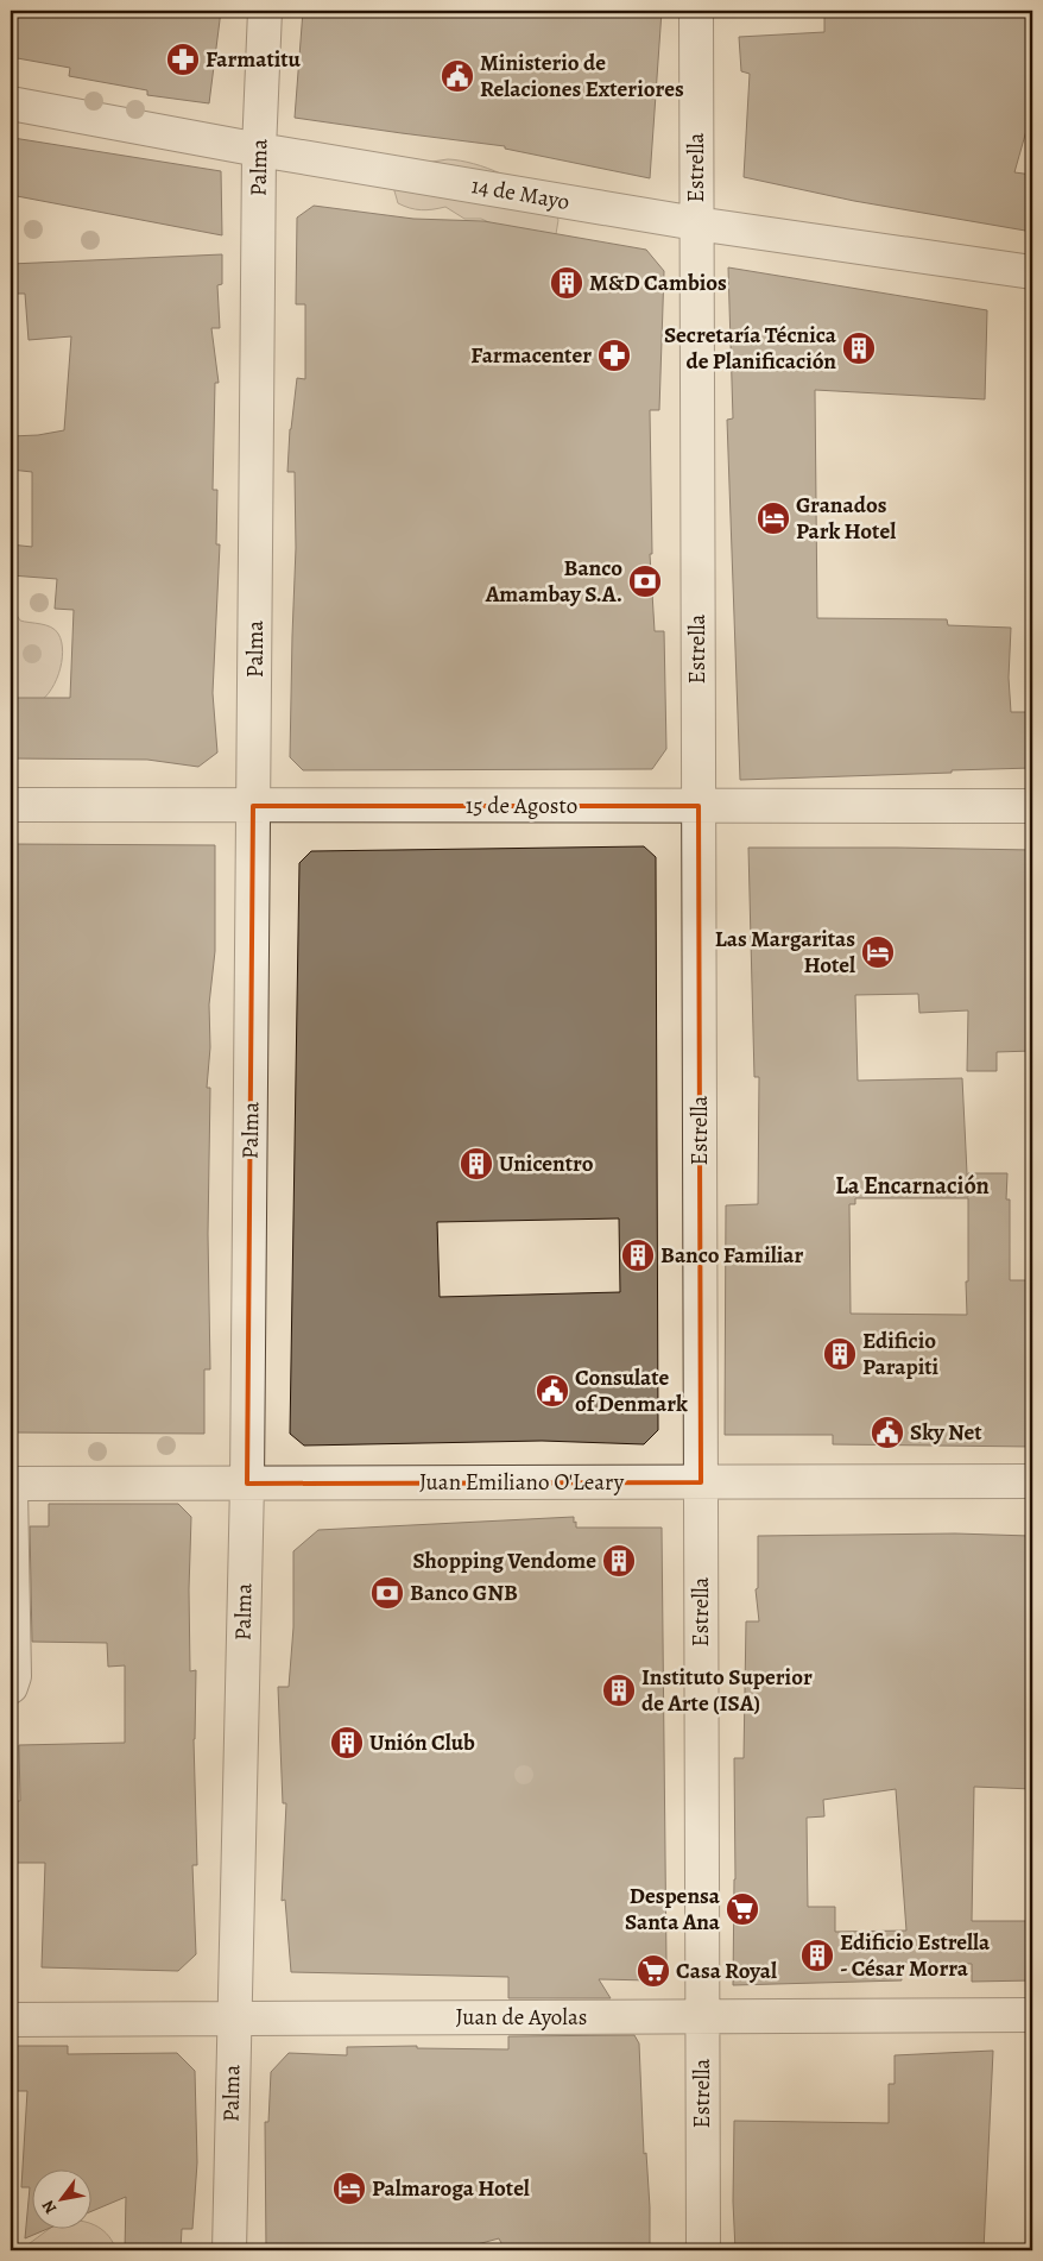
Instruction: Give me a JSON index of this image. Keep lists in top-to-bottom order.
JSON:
{
  "streets": {
    "street": [
      "Palma",
      "Estrella",
      "14 de Mayo",
      "15 de Agosto",
      "Juan Emiliano O'Leary",
      "Juan de Ayolas"
    ]
  },
  "crossings": [
    ["Palma", "14 de Mayo"],
    ["Palma", "15 de Agosto"],
    ["Palma", "Juan Emiliano O'Leary"],
    ["Palma", "Juan de Ayolas"],
    ["Estrella", "14 de Mayo"],
    ["Estrella", "15 de Agosto"],
    ["Estrella", "Juan Emiliano O'Leary"],
    ["Estrella", "Juan de Ayolas"]
  ],
  "districts": ["La Encarnación"],
  "places": {
    "pharmacy": ["Farmatitu", "Farmacenter"],
    "public building": ["Ministerio de Relaciones Exteriores", "Consulate of Denmark", "Sky Net"],
    "building": [
      "M&D Cambios",
      "Secretaría Técnica de Planificación",
      "Unicentro",
      "Banco Familiar",
      "Edificio Parapiti",
      "Shopping Vendome",
      "Instituto Superior de Arte (ISA)",
      "Unión Club",
      "Edificio Estrella - César Morra"
    ],
    "hotel": ["Granados Park Hotel", "Las Margaritas Hotel", "Palmaroga Hotel"],
    "bank": ["Banco Amambay S.A.", "Banco GNB"],
    "supermarket": ["Despensa Santa Ana", "Casa Royal"]
  },
  "north": "bottom left"
}
